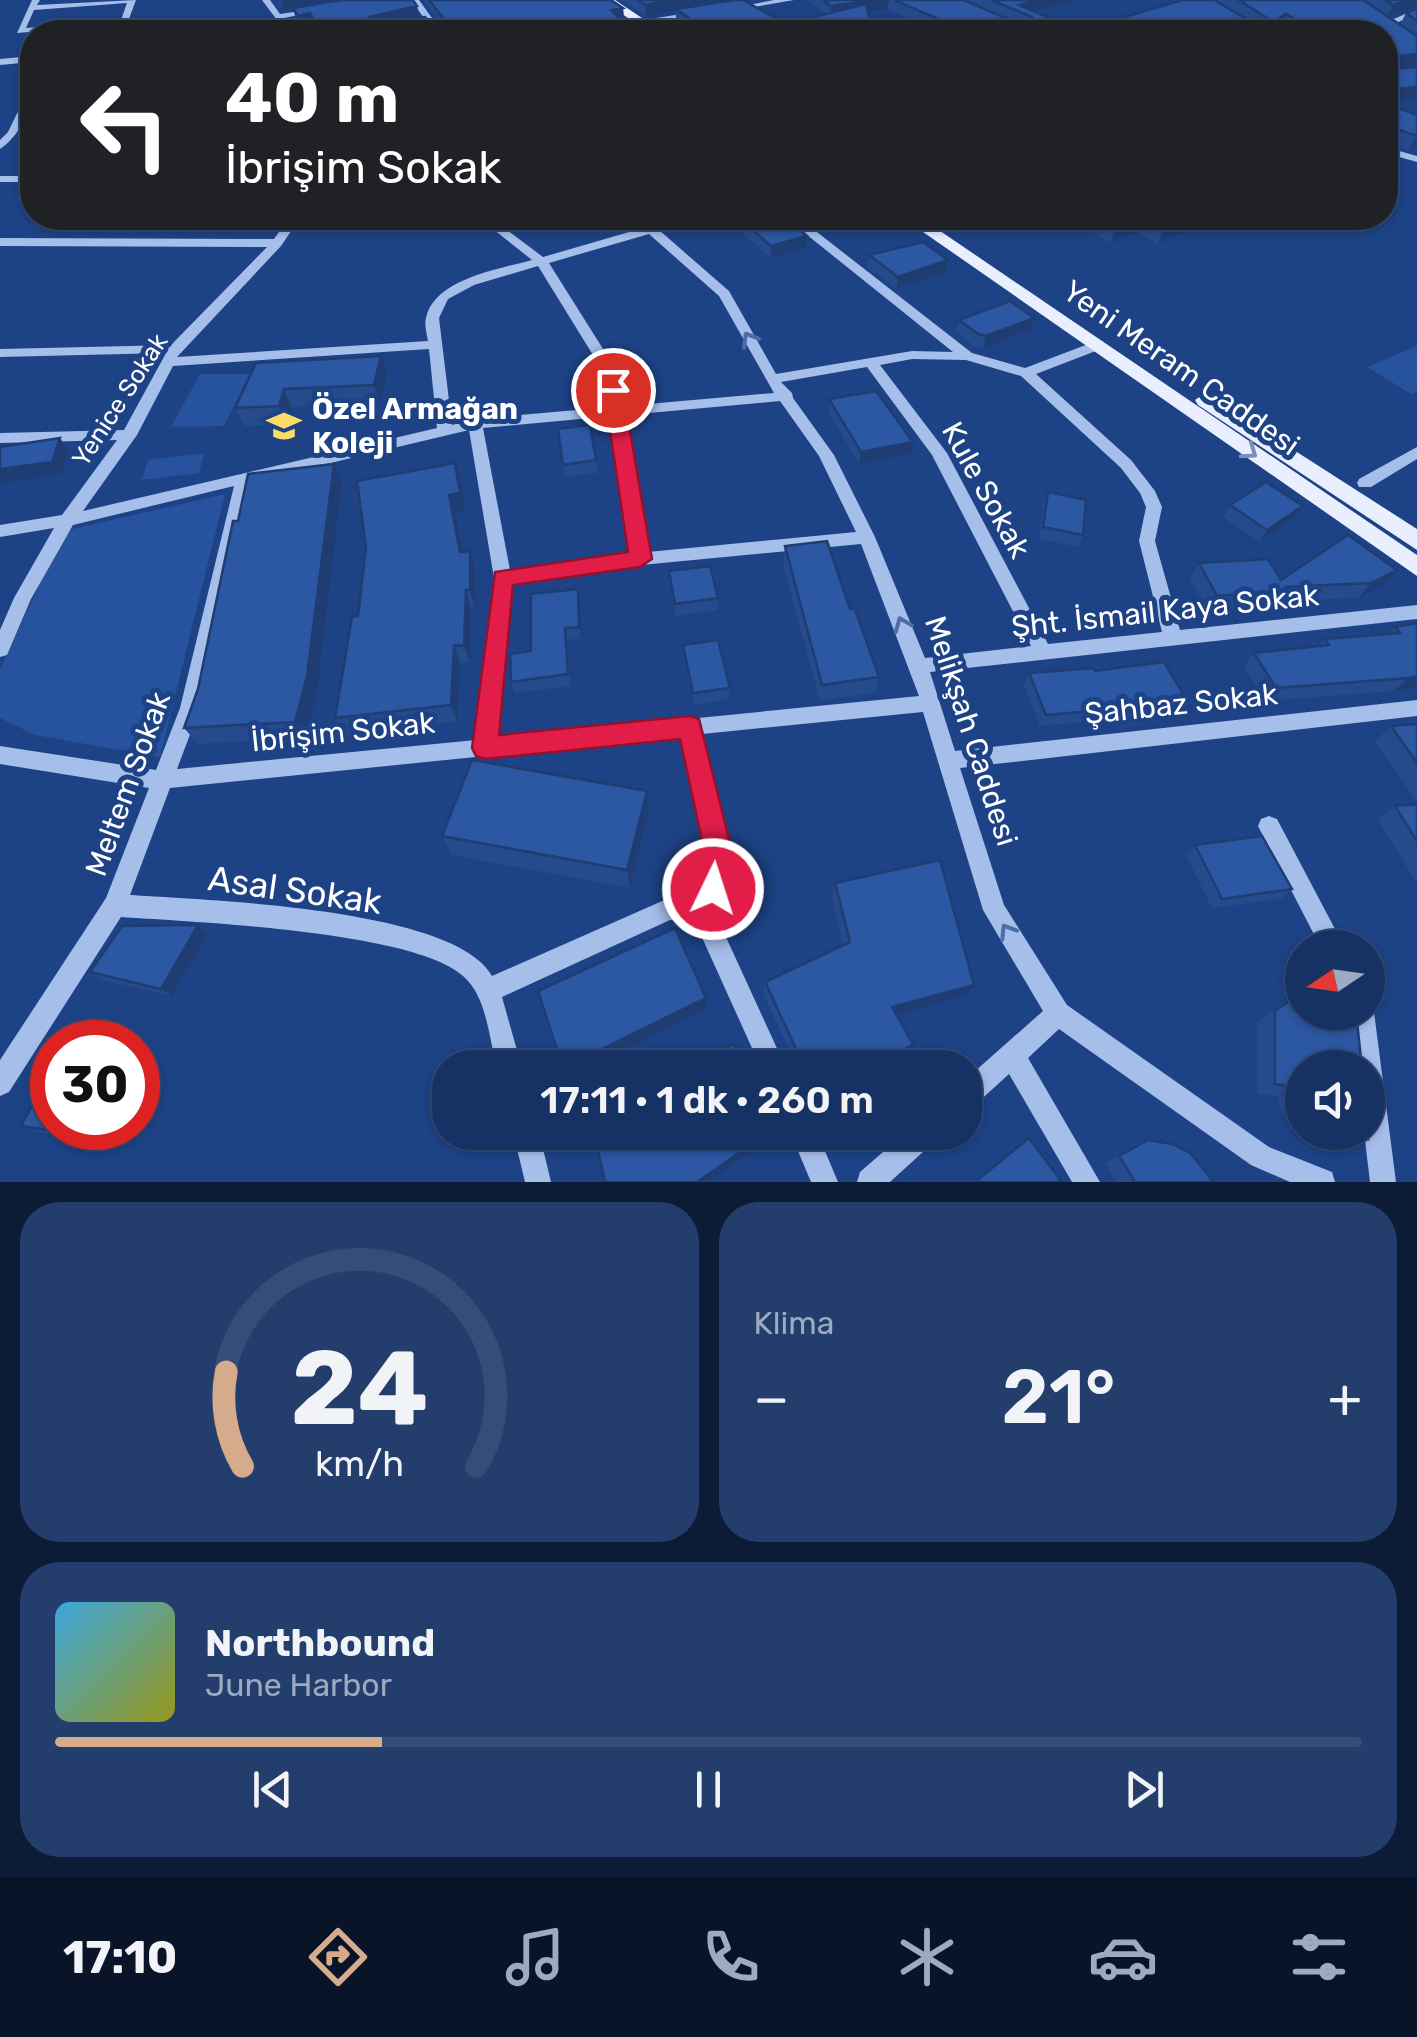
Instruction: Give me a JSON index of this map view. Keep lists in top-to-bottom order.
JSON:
{
  "streets": {
    "main road": ["Yeni Meram Caddesi"],
    "street": [
      "Yenice Sokak",
      "Kule Sokak",
      "Şht. İsmail Kaya Sokak",
      "Şahbaz Sokak",
      "Melikşah Caddesi",
      "İbrişim Sokak",
      "Meltem Sokak",
      "Asal Sokak"
    ]
  },
  "crossings": [
    ["Kule Sokak", "Şht. İsmail Kaya Sokak"],
    ["Şht. İsmail Kaya Sokak", "Melikşah Caddesi"],
    ["Şahbaz Sokak", "Melikşah Caddesi"],
    ["Melikşah Caddesi", "İbrişim Sokak"],
    ["İbrişim Sokak", "Meltem Sokak"],
    ["Meltem Sokak", "Asal Sokak"]
  ],
  "places": {
    "school or university": ["Özel Armağan Koleji"]
  },
  "north": "left",
  "page": {
    "turn": ["40 m", "İbrişim Sokak"],
    "limit": "30",
    "trip": "17:11 · 1 dk · 260 m",
    "tile": "Klima",
    "heat": ["−", "21°", "+"],
    "song": ["Northbound", "June Harbor"],
    "tabs": "17:10",
    "gauge": ["24", "km/h"]
  }
}
